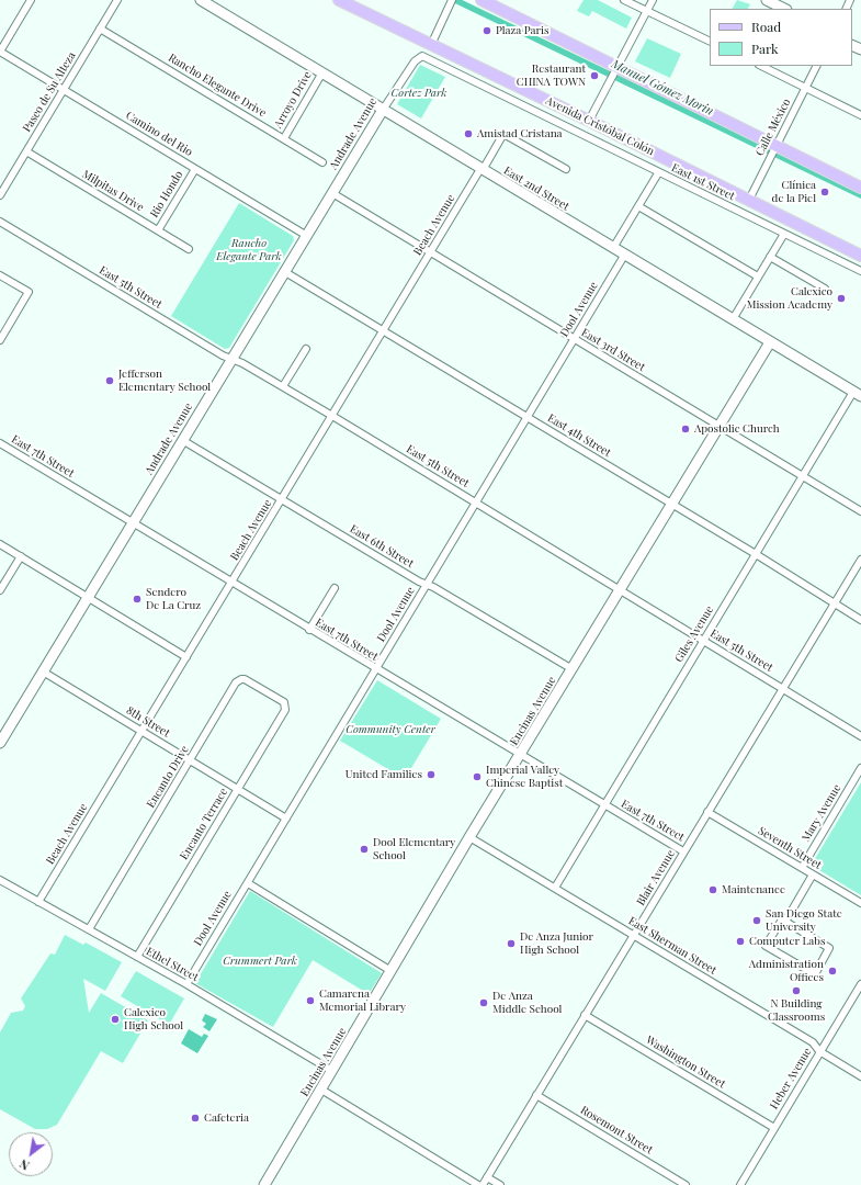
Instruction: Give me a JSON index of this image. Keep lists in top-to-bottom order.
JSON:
{
  "streets": {
    "main road": ["Avenida Cristóbal Colón"],
    "street": [
      "Rancho Elegante Drive",
      "Paseo de Su Alteza",
      "Arroyo Drive",
      "Calle México",
      "Camino del Rio",
      "Andrade Avenue",
      "East 1st Street",
      "East 2nd Street",
      "Milpitas Drive",
      "Rio Hondo",
      "Beach Avenue",
      "East 5th Street",
      "Dool Avenue",
      "East 3rd Street",
      "East 4th Street",
      "East 7th Street",
      "East 6th Street",
      "Giles Avenue",
      "Encinas Avenue",
      "8th Street",
      "Encanto Drive",
      "Mary Avenue",
      "Encanto Terrace",
      "Seventh Street",
      "Blair Avenue",
      "East Sherman Street",
      "Ethel Street",
      "Washington Street",
      "Heber Avenue",
      "Rosemont Street"
    ]
  },
  "crossings": [
    ["Rancho Elegante Drive", "Paseo de Su Alteza"],
    ["Rancho Elegante Drive", "Arroyo Drive"],
    ["Paseo de Su Alteza", "Camino del Rio"],
    ["Paseo de Su Alteza", "Milpitas Drive"],
    ["Arroyo Drive", "East 2nd Street"],
    ["Avenida Cristóbal Colón", "Calle México"],
    ["Camino del Rio", "Andrade Avenue"],
    ["Camino del Rio", "Rio Hondo"],
    ["Andrade Avenue", "East 1st Street"],
    ["Andrade Avenue", "East 2nd Street"],
    ["Andrade Avenue", "East 5th Street"],
    ["Andrade Avenue", "East 3rd Street"],
    ["Andrade Avenue", "East 4th Street"],
    ["Andrade Avenue", "East 7th Street"],
    ["Andrade Avenue", "East 6th Street"],
    ["Andrade Avenue", "8th Street"],
    ["East 2nd Street", "Beach Avenue"],
    ["East 2nd Street", "Dool Avenue"],
    ["East 2nd Street", "Giles Avenue"],
    ["East 2nd Street", "Encinas Avenue"],
    ["Milpitas Drive", "Rio Hondo"],
    ["Beach Avenue", "East 5th Street"],
    ["Beach Avenue", "East 3rd Street"],
    ["Beach Avenue", "East 4th Street"],
    ["Beach Avenue", "East 7th Street"],
    ["Beach Avenue", "East 6th Street"],
    ["Beach Avenue", "8th Street"],
    ["Beach Avenue", "Ethel Street"],
    ["East 5th Street", "Dool Avenue"],
    ["East 5th Street", "Giles Avenue"],
    ["East 5th Street", "Encinas Avenue"],
    ["East 5th Street", "Blair Avenue"],
    ["Dool Avenue", "East 3rd Street"],
    ["Dool Avenue", "East 4th Street"],
    ["Dool Avenue", "East 7th Street"],
    ["Dool Avenue", "East 6th Street"],
    ["Dool Avenue", "8th Street"],
    ["Dool Avenue", "Ethel Street"],
    ["East 3rd Street", "Giles Avenue"],
    ["East 3rd Street", "Encinas Avenue"],
    ["East 4th Street", "Giles Avenue"],
    ["East 4th Street", "Encinas Avenue"],
    ["East 4th Street", "Blair Avenue"],
    ["East 7th Street", "Giles Avenue"],
    ["East 7th Street", "Encinas Avenue"],
    ["East 7th Street", "Blair Avenue"],
    ["East 6th Street", "Encinas Avenue"],
    ["Giles Avenue", "East Sherman Street"],
    ["Encinas Avenue", "East Sherman Street"],
    ["Encinas Avenue", "Ethel Street"],
    ["8th Street", "Encanto Drive"],
    ["8th Street", "Encanto Terrace"],
    ["Encanto Drive", "Encanto Terrace"],
    ["Encanto Drive", "Ethel Street"],
    ["Mary Avenue", "Seventh Street"],
    ["Encanto Terrace", "Ethel Street"],
    ["Seventh Street", "Blair Avenue"],
    ["Blair Avenue", "East Sherman Street"],
    ["Blair Avenue", "Washington Street"],
    ["Blair Avenue", "Rosemont Street"],
    ["East Sherman Street", "Heber Avenue"],
    ["Washington Street", "Heber Avenue"]
  ],
  "water": ["Manuel Gómez Morin"],
  "parks": [
    "Cortez Park",
    "Rancho Elegante Park",
    "Community Center",
    "Crummert Park"
  ],
  "places": [
    "Plaza Paris",
    "Restaurant CHINA TOWN",
    "Amistad Cristana",
    "Clínica de la Piel",
    "Calexico Mission Academy",
    "Jefferson Elementary School",
    "Apostolic Church",
    "Sendero De La Cruz",
    "United Families",
    "Imperial Valley Chinese Baptist",
    "Dool Elementary School",
    "Maintenance",
    "San Diego State University",
    "Computer Labs",
    "De Anza Junior High School",
    "Administration Offices",
    "N Building Classrooms",
    "Camarena Memorial Library",
    "De Anza Middle School",
    "Calexico High School",
    "Cafeteria"
  ],
  "legend": ["Road", "Park"],
  "north": "bottom left"
}
